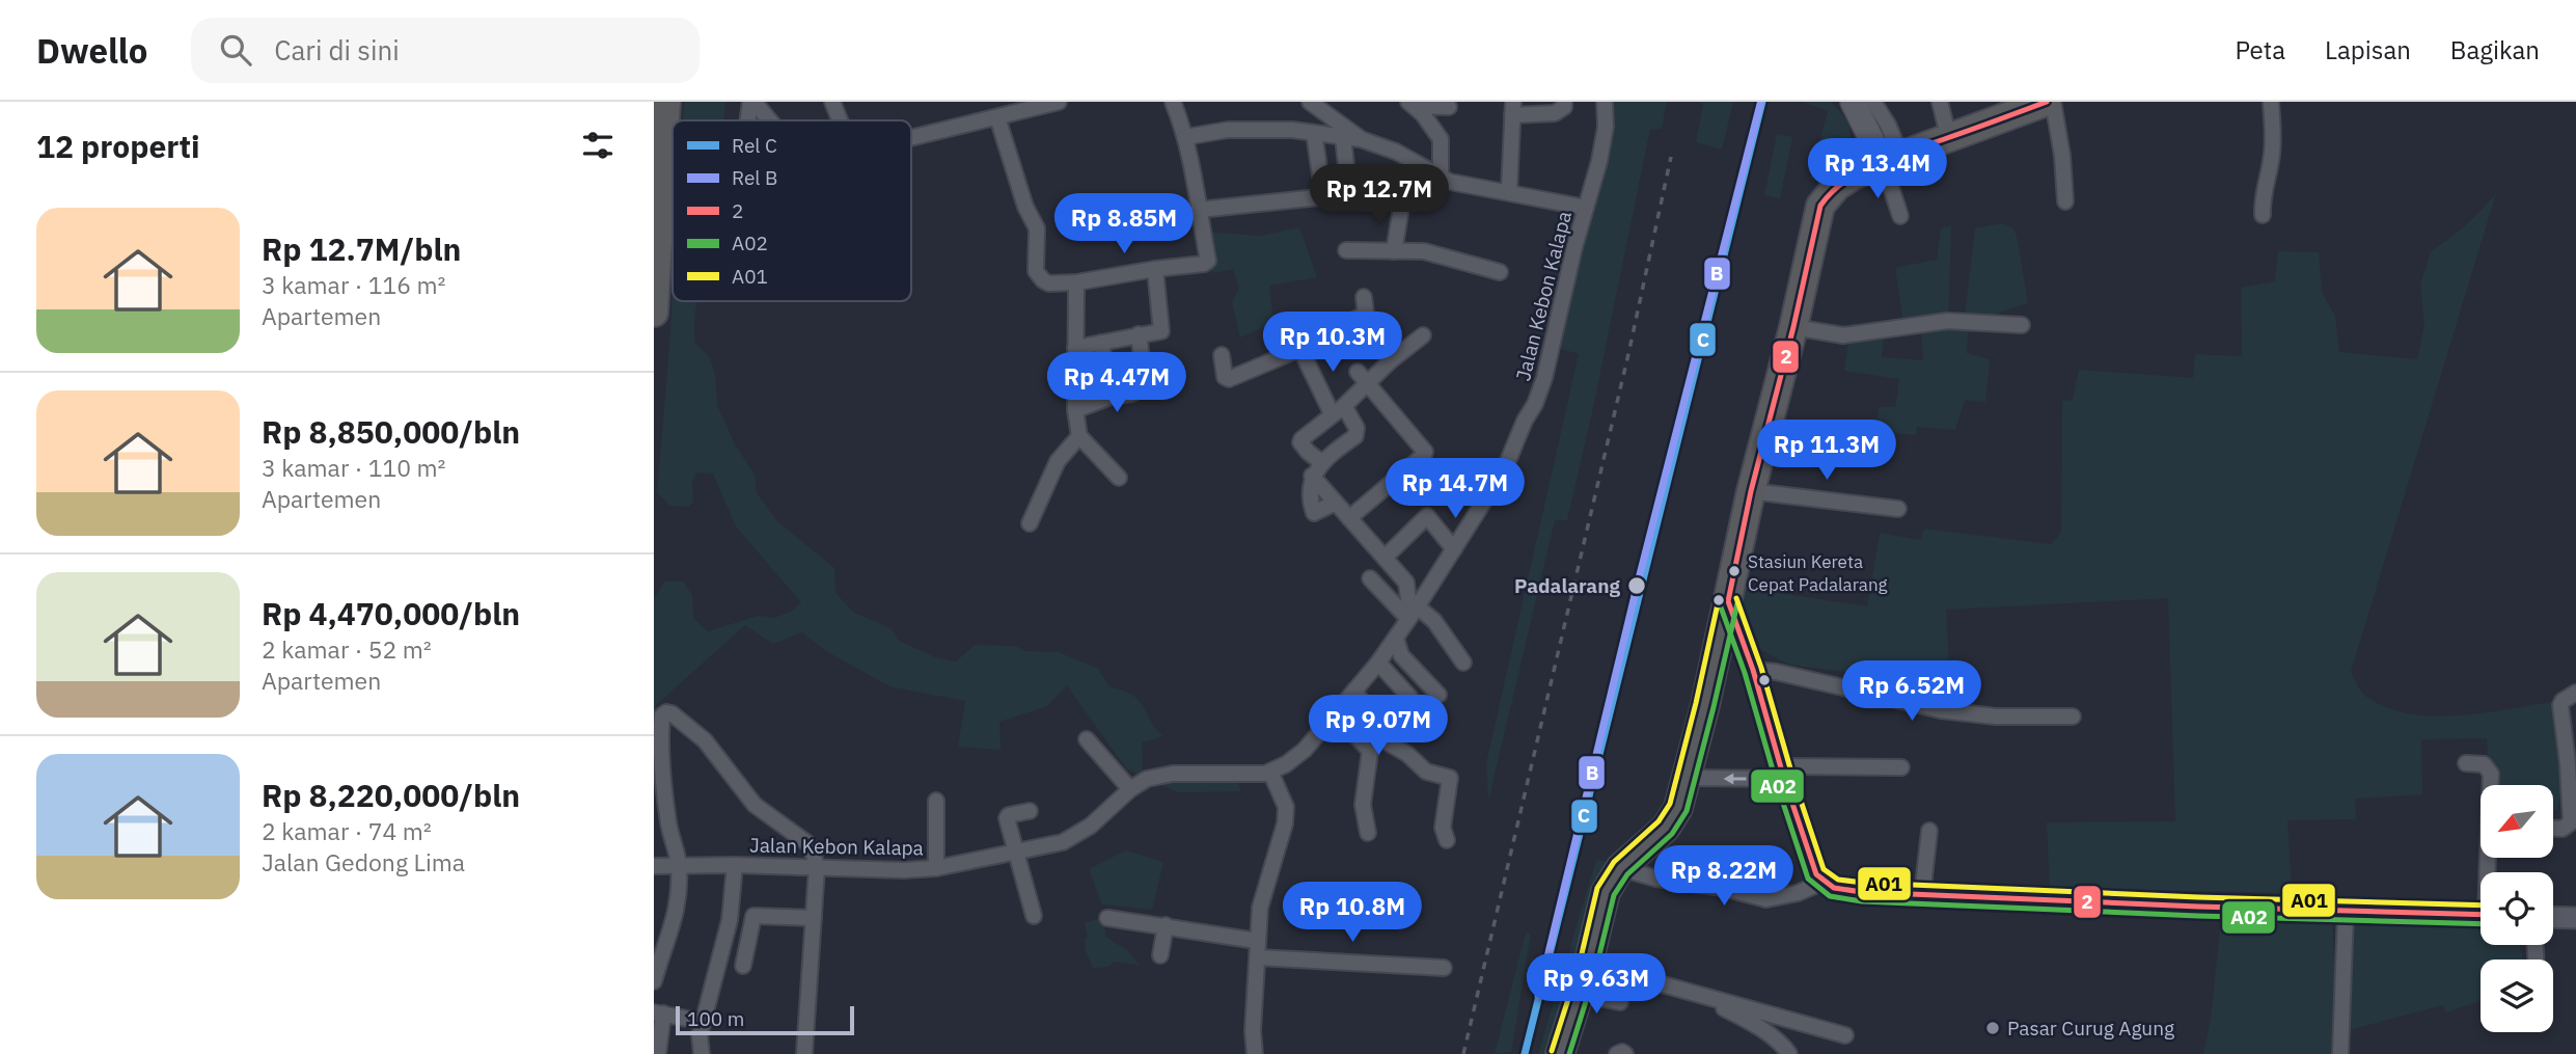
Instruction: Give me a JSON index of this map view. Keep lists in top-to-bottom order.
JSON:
{
  "streets": {
    "street": ["Jalan Kebon Kalapa"]
  },
  "places": ["Stasiun Kereta Cepat Padalarang", "Padalarang", "Pasar Curug Agung"],
  "lines": [
    "rail line C",
    "transit line 2",
    "rail line B",
    "transit line A01",
    "transit line A02"
  ],
  "legend": [
    "Rel C",
    "Rel B",
    "2",
    "A02",
    "A01"
  ],
  "scale_bar": "100 m",
  "north": "bottom left",
  "page": {
    "header": "Dwello",
    "search": "Cari di sini",
    "nav": ["Peta", "Lapisan", "Bagikan"],
    "heading": "12 properti",
    "price": [
      "Rp 13.4M",
      "Rp 12.7M",
      "Rp 8.85M",
      "Rp 10.3M",
      "Rp 4.47M",
      "Rp 11.3M",
      "Rp 14.7M",
      "Rp 6.52M",
      "Rp 9.07M",
      "Rp 8.22M",
      "Rp 10.8M",
      "Rp 9.63M"
    ],
    "list": [
      {
        "name": "Rp 12.7M/bln",
        "note": "3 kamar · 116 m² · Apartemen"
      },
      {
        "name": "Rp 8,850,000/bln",
        "note": "3 kamar · 110 m² · Apartemen"
      },
      {
        "name": "Rp 4,470,000/bln",
        "note": "2 kamar · 52 m² · Apartemen"
      },
      {
        "name": "Rp 8,220,000/bln",
        "note": "2 kamar · 74 m² · Jalan Gedong Lima"
      }
    ],
    "scale": "100 m"
  }
}
